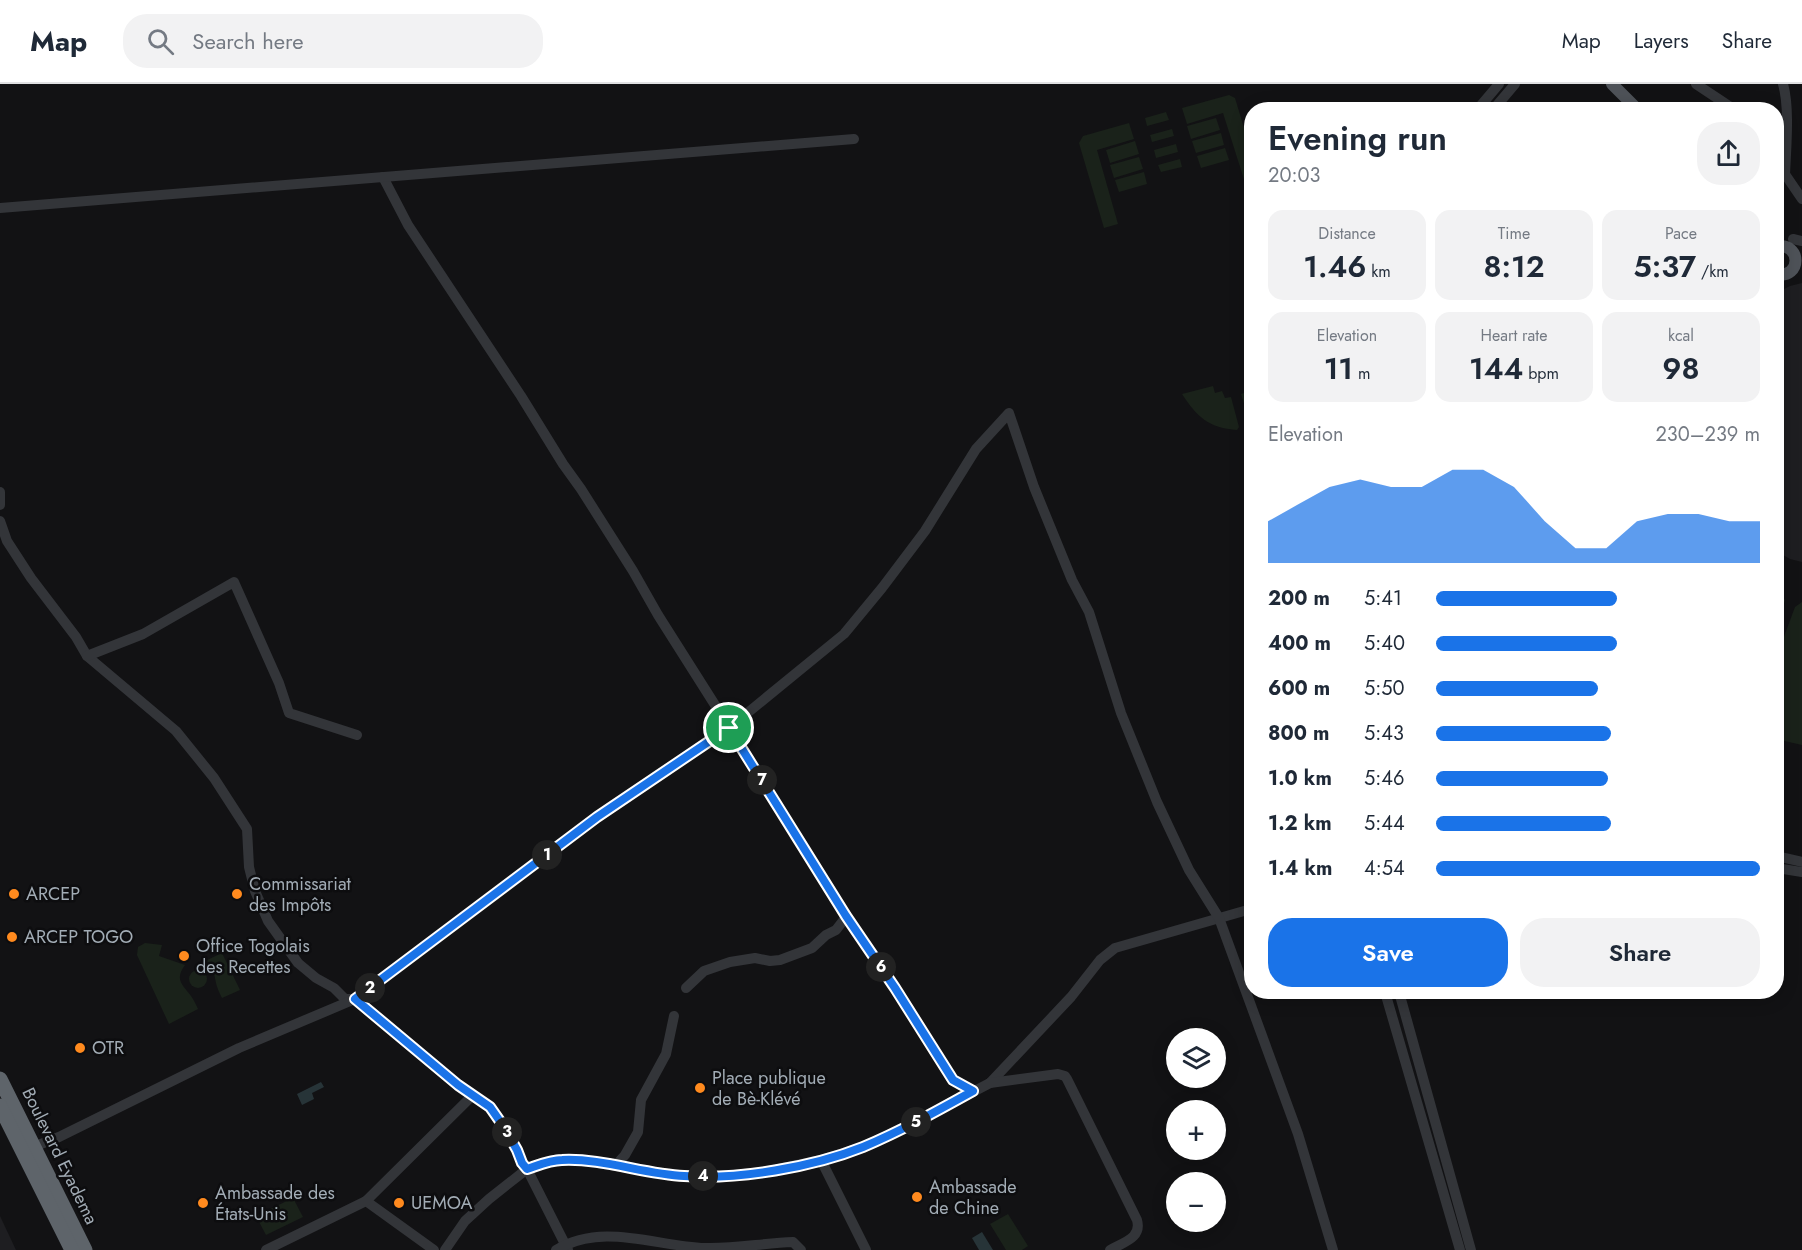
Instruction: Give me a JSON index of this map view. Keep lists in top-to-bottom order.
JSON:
{
  "streets": {
    "highway": ["Boulevard Eyadema"]
  },
  "places": [
    "ARCEP",
    "Commissariat des Impôts",
    "ARCEP TOGO",
    "Office Togolais des Recettes",
    "OTR",
    "Place publique de Bè-Klévé",
    "Ambassade de Chine",
    "Ambassade des États-Unis",
    "UEMOA"
  ],
  "page": {
    "header": "Map",
    "search": "Search here",
    "nav": ["Map", "Layers", "Share"],
    "heading": ["Evening run", "20:03"],
    "stats": [
      ["Distance", "1.46 km"],
      ["Time", "8:12"],
      ["Pace", "5:37 /km"],
      ["Elevation", "11 m"],
      ["Heart rate", "144 bpm"],
      ["kcal", "98"]
    ],
    "chart": ["Elevation", "230–239 m"],
    "list": [
      {
        "name": "200 m",
        "note": "5:41"
      },
      {
        "name": "400 m",
        "note": "5:40"
      },
      {
        "name": "600 m",
        "note": "5:50"
      },
      {
        "name": "800 m",
        "note": "5:43"
      },
      {
        "name": "1.0 km",
        "note": "5:46"
      },
      {
        "name": "1.2 km",
        "note": "5:44"
      },
      {
        "name": "1.4 km",
        "note": "4:54"
      }
    ],
    "pins": [
      "7",
      "1",
      "6",
      "2",
      "5",
      "3",
      "4"
    ],
    "buttons": ["Save", "Share"],
    "map_buttons": ["+", "−"]
  }
}
